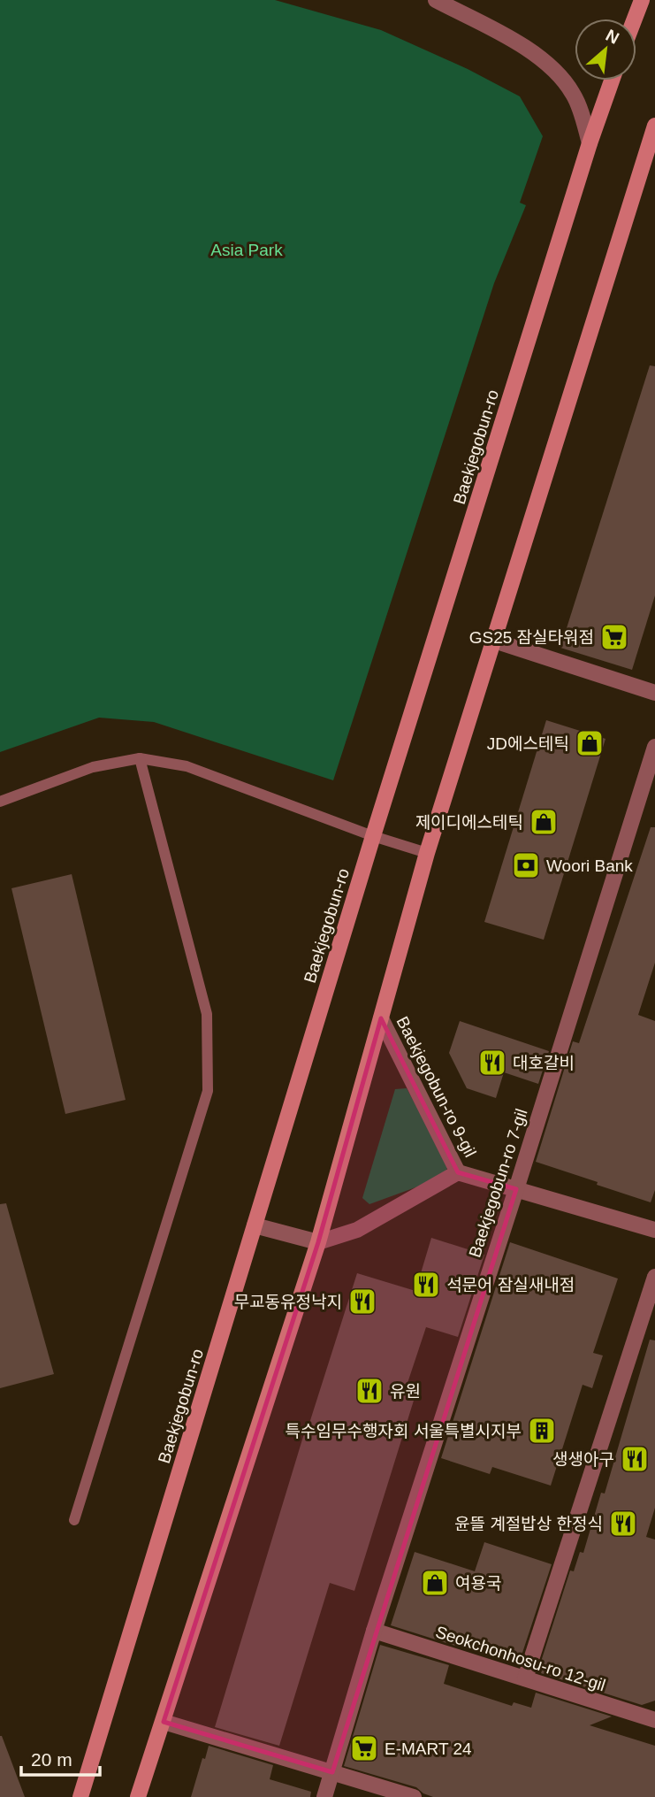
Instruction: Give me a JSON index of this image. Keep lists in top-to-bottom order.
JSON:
{
  "streets": {
    "main road": ["Baekjegobun-ro"],
    "street": ["Baekjegobun-ro 9-gil", "Baekjegobun-ro 7-gil", "Seokchonhosu-ro 12-gil"]
  },
  "crossings": [
    ["Baekjegobun-ro 9-gil", "Baekjegobun-ro 7-gil"],
    ["Baekjegobun-ro 7-gil", "Seokchonhosu-ro 12-gil"]
  ],
  "parks": ["Asia Park"],
  "places": {
    "supermarket": ["GS25 잠실타워점", "E-MART 24"],
    "shop": ["JD에스테틱", "제이디에스테틱", "여용국"],
    "bank": ["Woori Bank"],
    "restaurant": [
      "대호갈비",
      "석문어 잠실새내점",
      "무교동유정낙지",
      "유원",
      "생생아구",
      "윤뜰 계절밥상 한정식"
    ],
    "building": ["특수임무수행자회 서울특별시지부"]
  },
  "scale_bar": "20 m",
  "north": "top right"
}
